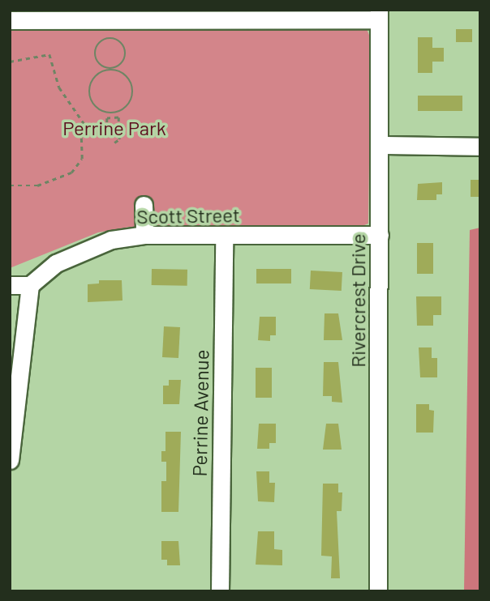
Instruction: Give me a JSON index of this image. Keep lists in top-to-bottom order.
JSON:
{
  "streets": {
    "street": ["Scott Street", "Rivercrest Drive", "Perrine Avenue"]
  },
  "crossings": [
    ["Scott Street", "Rivercrest Drive"],
    ["Scott Street", "Perrine Avenue"]
  ],
  "parks": ["Perrine Park"]
}
